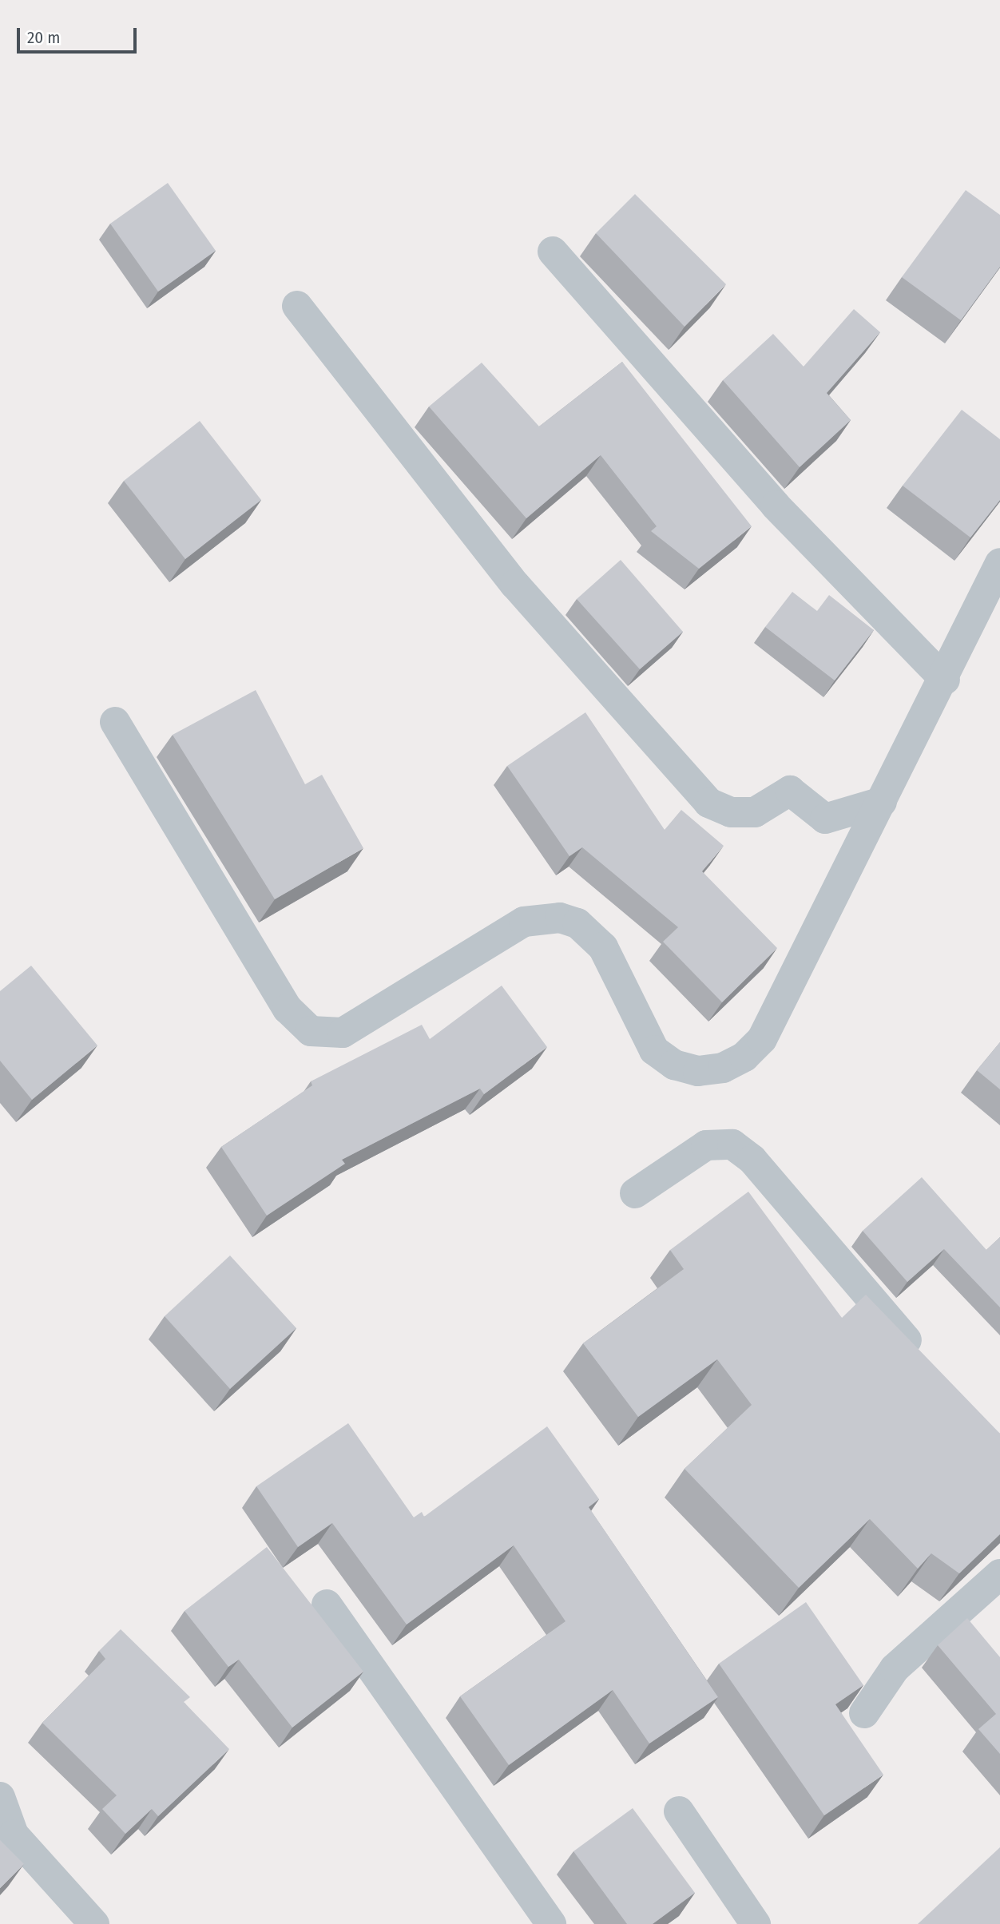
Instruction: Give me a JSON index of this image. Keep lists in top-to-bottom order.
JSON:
{
  "scale_bar": "20 m"
}
